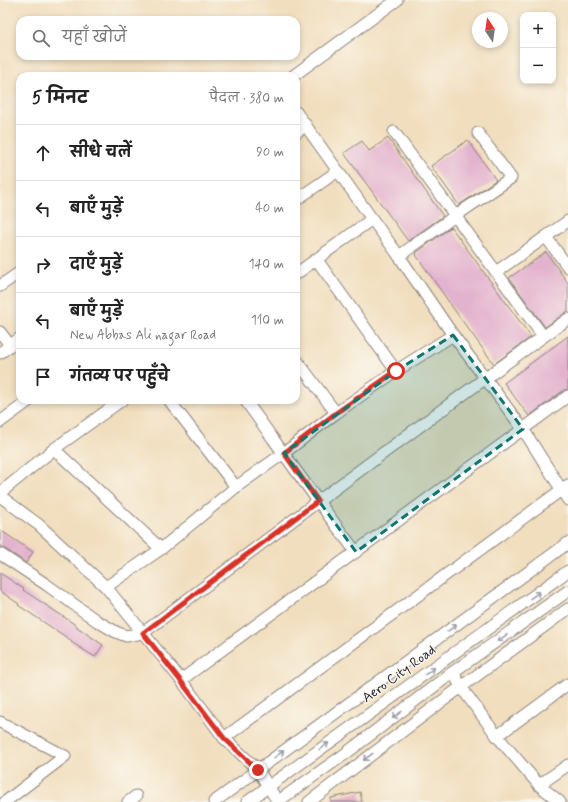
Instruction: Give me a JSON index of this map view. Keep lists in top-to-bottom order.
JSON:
{
  "streets": {
    "street": ["Aero City Road"]
  },
  "north": "top",
  "page": {
    "map_buttons": ["+", "−"],
    "search": "यहाँ खोजें",
    "heading": ["5 मिनट", "पैदल · 380 m"],
    "list": [
      ["सीधे चलें", "90 m"],
      ["बाएँ मुड़ें", "40 m"],
      ["दाएँ मुड़ें", "140 m"],
      ["बाएँ मुड़ें", "New Abbas Ali nagar Road", "110 m"],
      "गंतव्य पर पहुँचे"
    ]
  }
}
